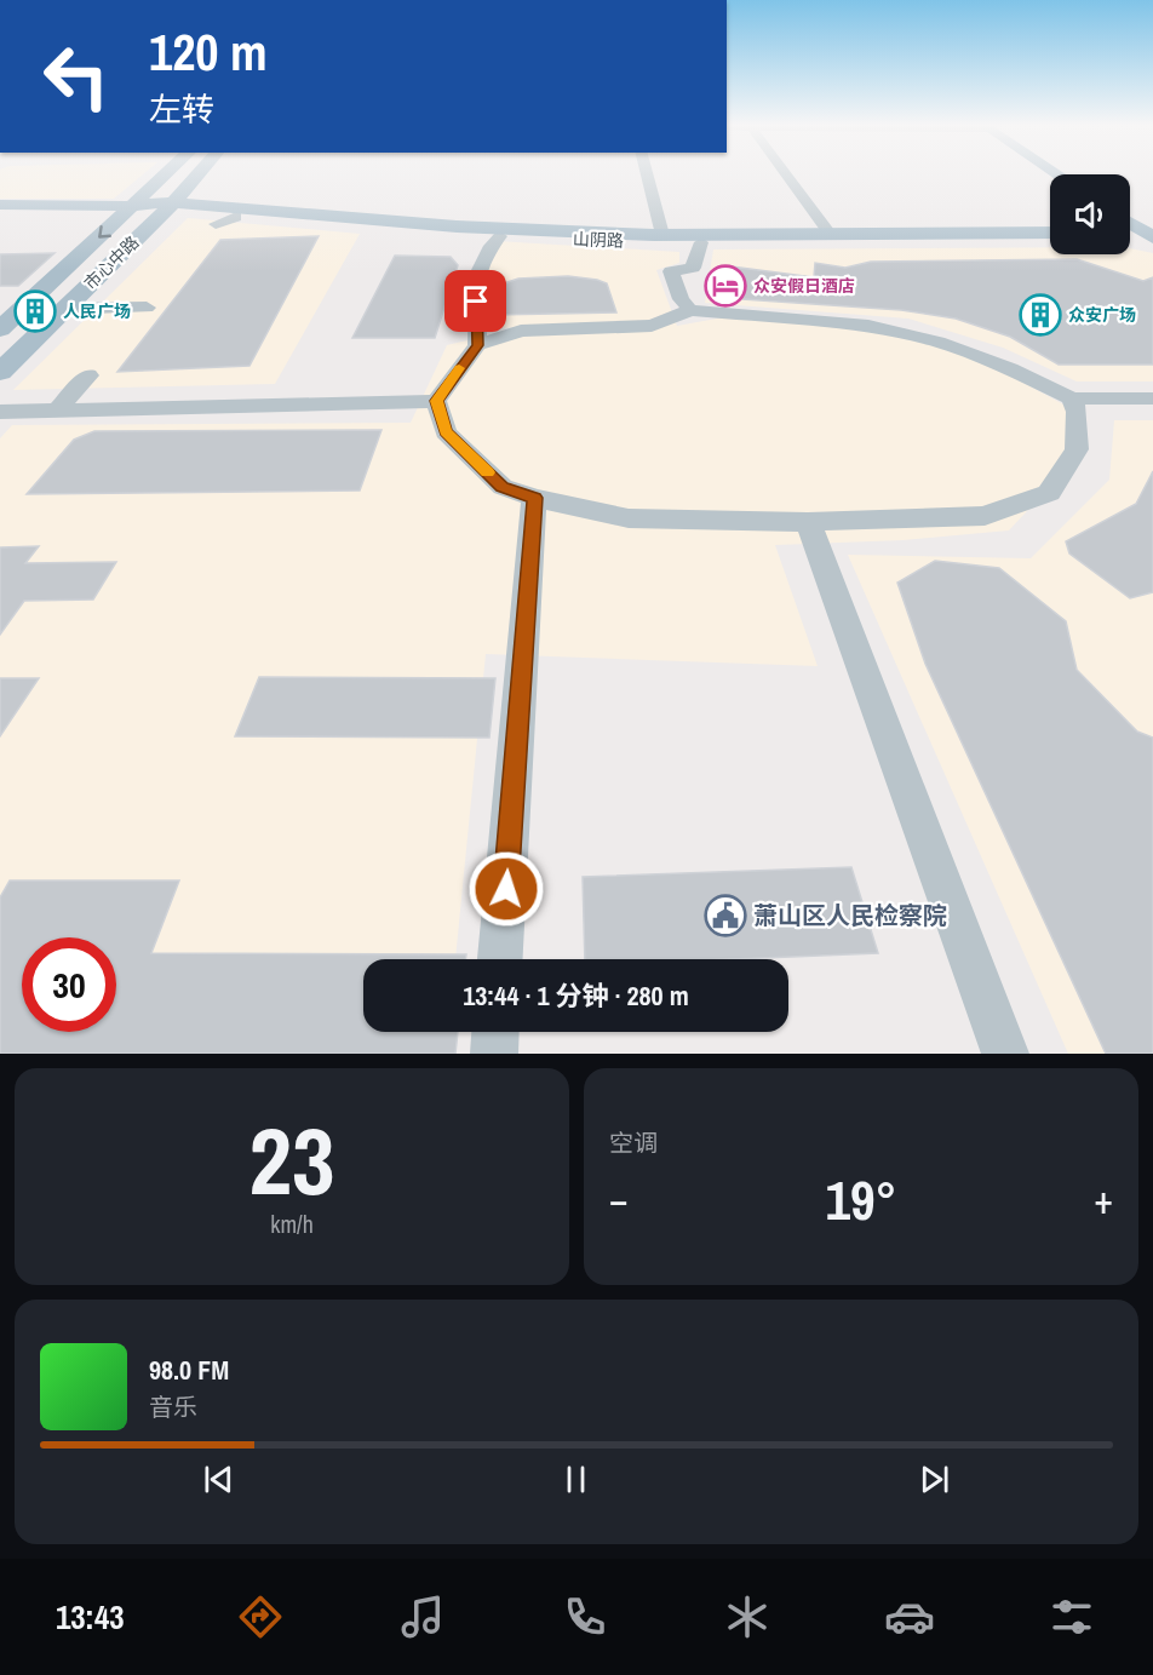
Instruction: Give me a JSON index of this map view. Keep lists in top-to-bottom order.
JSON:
{
  "streets": {
    "main road": ["山阴路", "市心中路"]
  },
  "crossings": [
    ["山阴路", "市心中路"]
  ],
  "places": {
    "hotel": ["众安假日酒店"],
    "building": ["人民广场", "众安广场"],
    "public building": ["萧山区人民检察院"]
  },
  "page": {
    "turn": ["120 m", "左转"],
    "limit": "30",
    "trip": "13:44 · 1 分钟 · 280 m",
    "tile": [
      ["23", "km/h"],
      "空调"
    ],
    "heat": ["−", "19°", "+"],
    "song": ["98.0 FM", "音乐"],
    "tabs": "13:43"
  }
}
